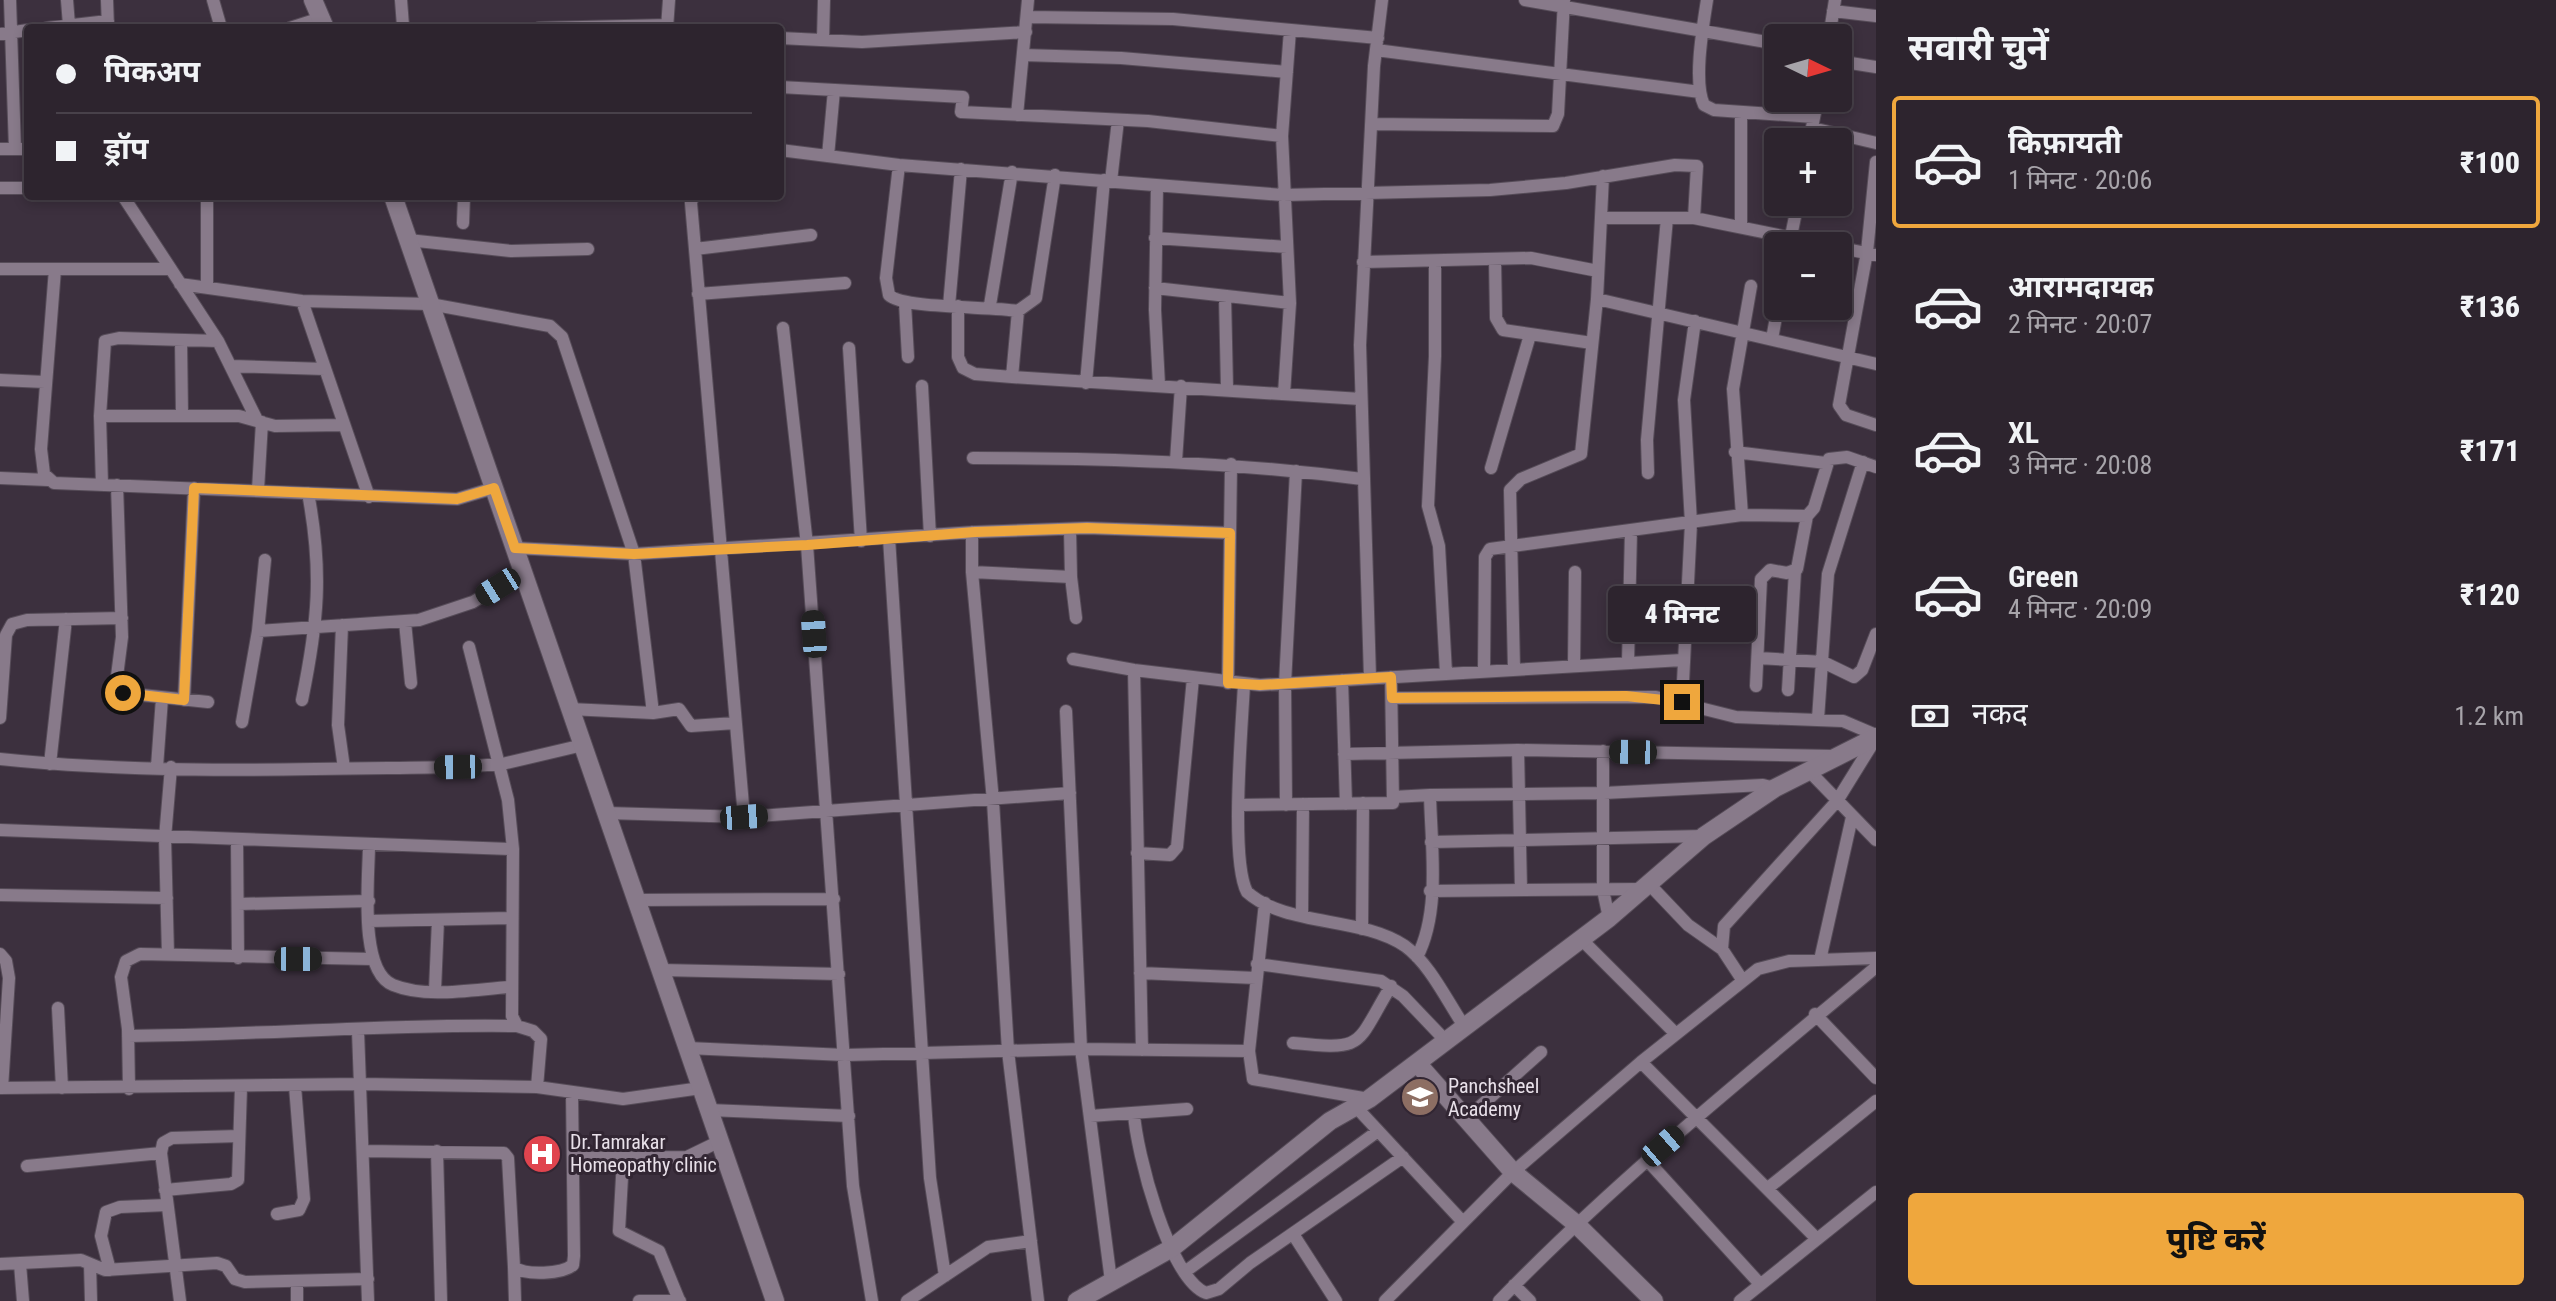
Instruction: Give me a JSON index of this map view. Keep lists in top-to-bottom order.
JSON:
{
  "places": {
    "school or university": ["Panchsheel Academy"],
    "hospital": ["Dr.Tamrakar Homeopathy clinic"]
  },
  "north": "right",
  "page": {
    "heading": "सवारी चुनें",
    "map_buttons": ["+", "−"],
    "banner": ["पिकअप", "ड्रॉप"],
    "list": [
      {
        "name": "किफ़ायती",
        "note": "1 मिनट · 20:06",
        "value": "₹100"
      },
      {
        "name": "आरामदायक",
        "note": "2 मिनट · 20:07",
        "value": "₹136"
      },
      {
        "name": "XL",
        "note": "3 मिनट · 20:08",
        "value": "₹171"
      },
      {
        "name": "Green",
        "note": "4 मिनट · 20:09",
        "value": "₹120"
      }
    ],
    "bubble": "4 मिनट",
    "pay": ["नकद", "1.2 km"],
    "buttons": "पुष्टि करें"
  }
}
